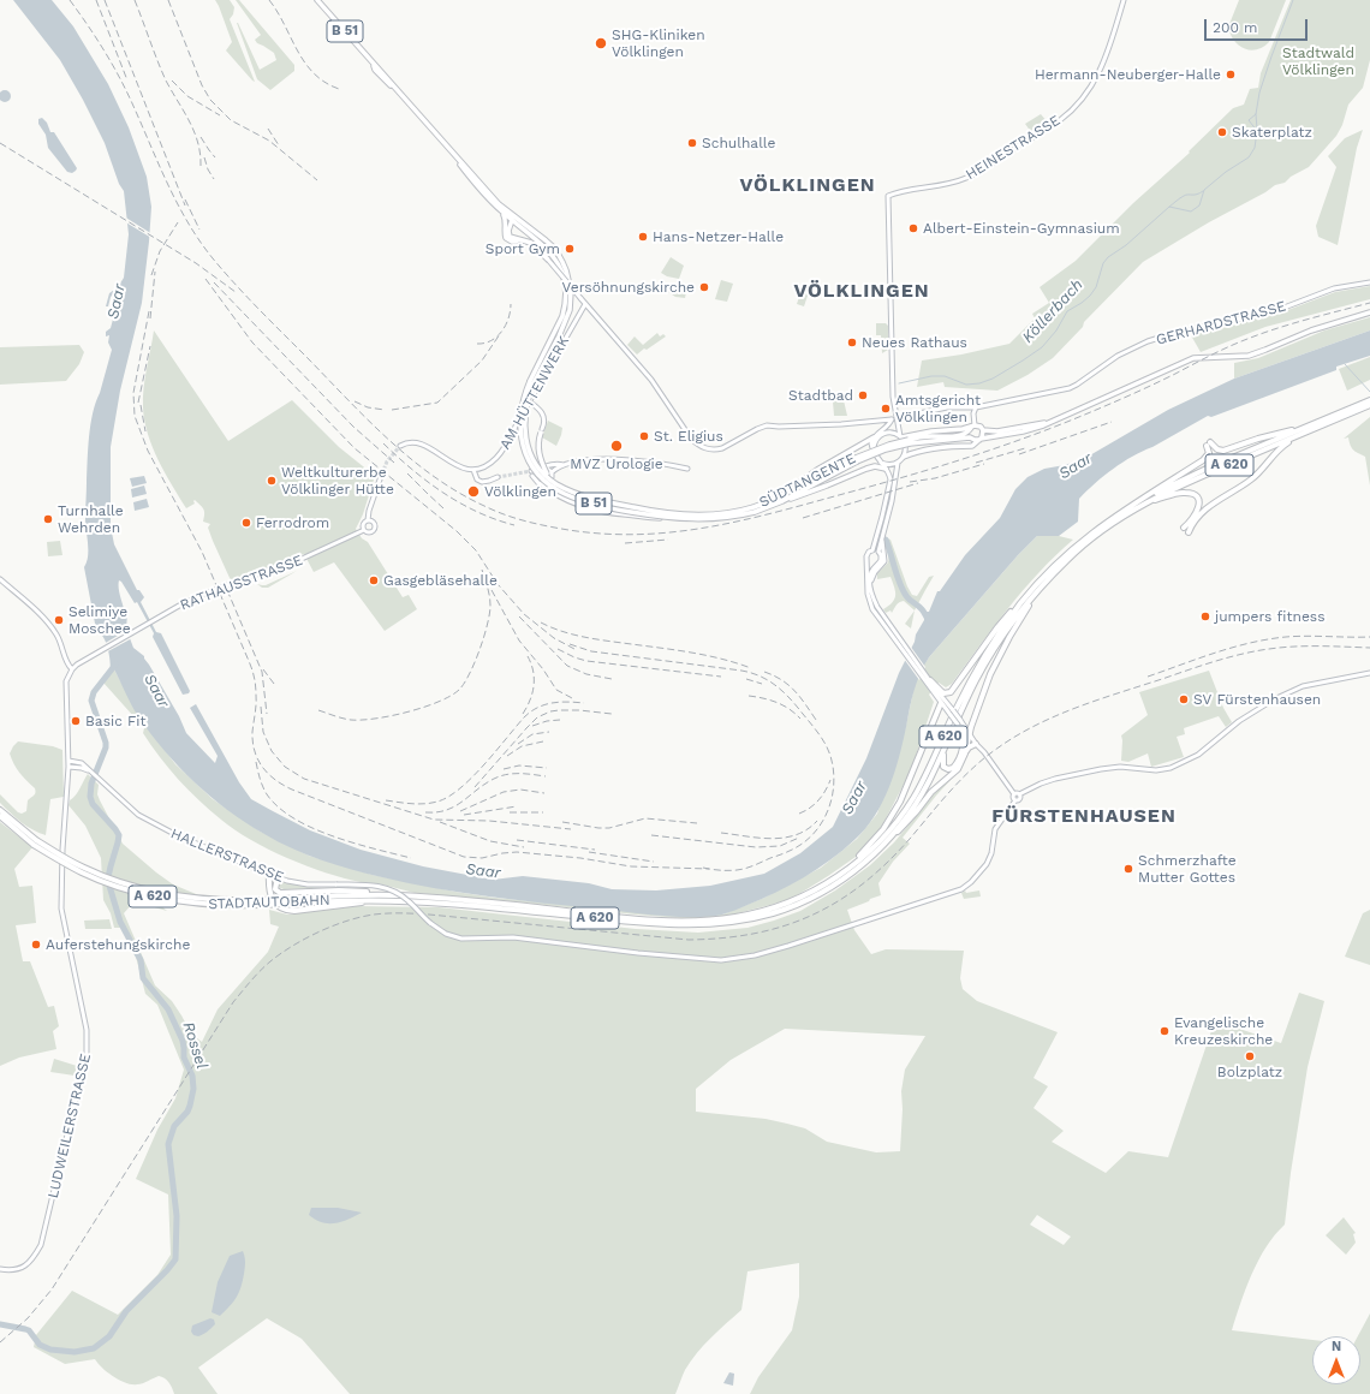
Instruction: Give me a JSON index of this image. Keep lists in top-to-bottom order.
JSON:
{
  "streets": {
    "highway": ["A 620", "STADTAUTOBAHN"],
    "main road": [
      "B 51",
      "HEINESTRASSE",
      "GERHARDSTRASSE",
      "AM HÜTTENWERK",
      "SÜDTANGENTE",
      "RATHAUSSTRASSE",
      "HALLERSTRASSE",
      "LUDWEILERSTRASSE"
    ]
  },
  "crossings": [
    ["B 51", "SÜDTANGENTE"],
    ["HEINESTRASSE", "GERHARDSTRASSE"],
    ["A 620", "HALLERSTRASSE"],
    ["A 620", "STADTAUTOBAHN"],
    ["RATHAUSSTRASSE", "LUDWEILERSTRASSE"],
    ["HALLERSTRASSE", "LUDWEILERSTRASSE"]
  ],
  "districts": ["VÖLKLINGEN", "VÖLKLINGEN", "FÜRSTENHAUSEN"],
  "water": ["Saar", "Köllerbach", "Rossel"],
  "parks": ["Stadtwald Völklingen"],
  "places": [
    "SHG-Kliniken Völklingen",
    "Hermann-Neuberger-Halle",
    "Skaterplatz",
    "Schulhalle",
    "Albert-Einstein-Gymnasium",
    "Hans-Netzer-Halle",
    "Sport Gym",
    "Versöhnungskirche",
    "Neues Rathaus",
    "Stadtbad",
    "Amtsgericht Völklingen",
    "St. Eligius",
    "MVZ Urologie",
    "Weltkulturerbe Völklinger Hütte",
    "Völklingen",
    "Turnhalle Wehrden",
    "Ferrodrom",
    "Gasgebläsehalle",
    "jumpers fitness",
    "Selimiye Moschee",
    "SV Fürstenhausen",
    "Basic Fit",
    "Schmerzhafte Mutter Gottes",
    "Auferstehungskirche",
    "Evangelische Kreuzeskirche",
    "Bolzplatz"
  ],
  "scale_bar": "200 m",
  "north": "top"
}
